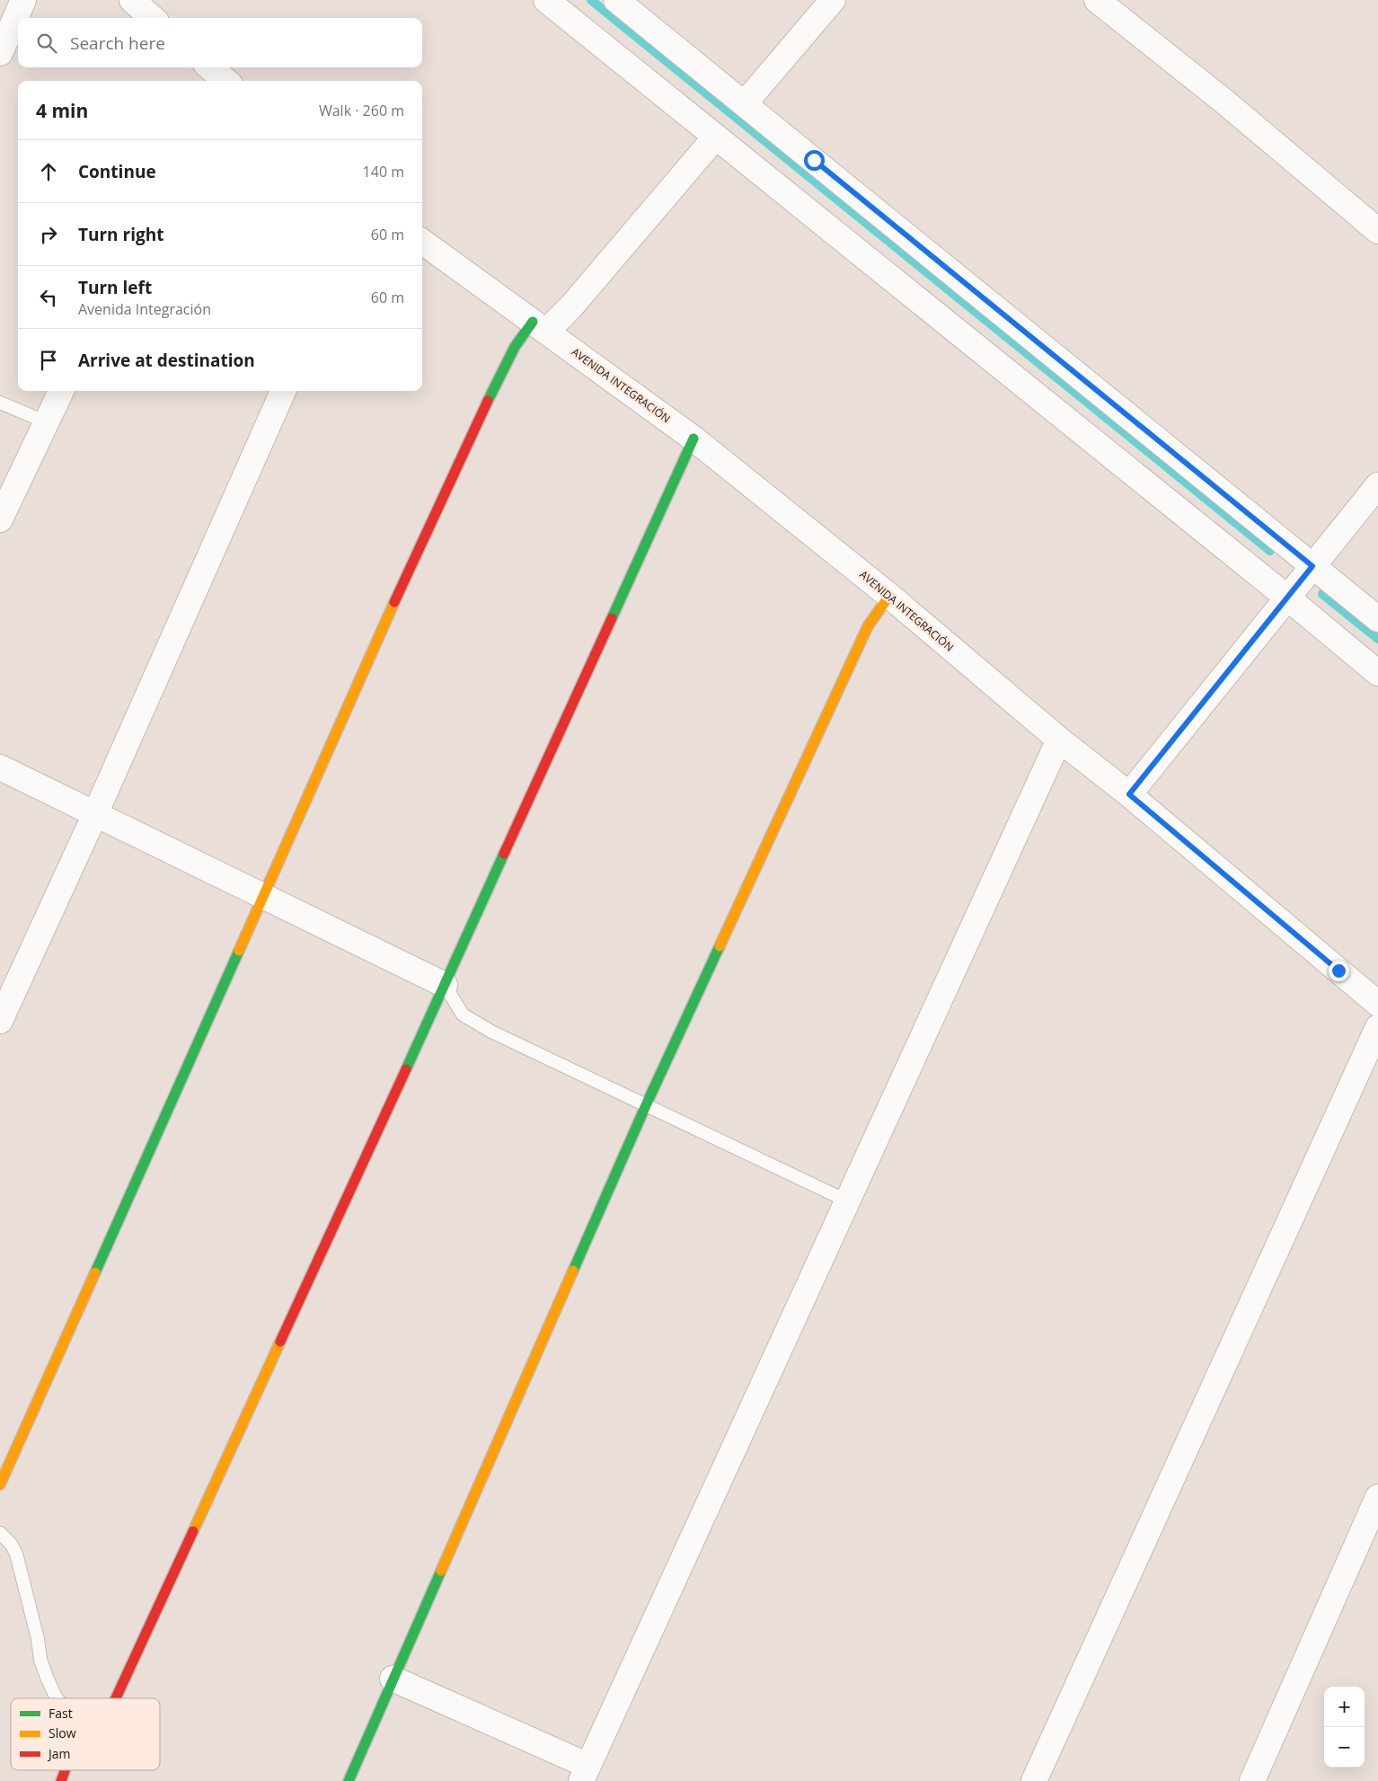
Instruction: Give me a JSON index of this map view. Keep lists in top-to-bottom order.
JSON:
{
  "streets": {
    "street": ["AVENIDA INTEGRACIÓN"]
  },
  "legend": ["Fast", "Slow", "Jam"],
  "page": {
    "search": "Search here",
    "heading": ["4 min", "Walk · 260 m"],
    "list": [
      ["Continue", "140 m"],
      ["Turn right", "60 m"],
      ["Turn left", "Avenida Integración", "60 m"],
      "Arrive at destination"
    ],
    "map_buttons": ["+", "−"]
  }
}
